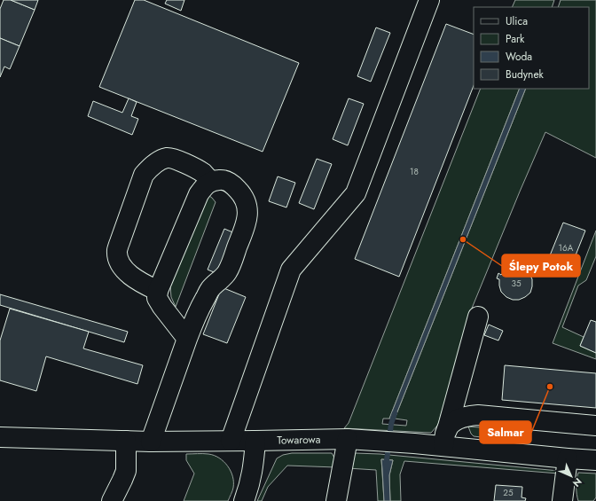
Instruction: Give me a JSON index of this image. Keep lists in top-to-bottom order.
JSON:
{
  "streets": {
    "street": ["Towarowa"]
  },
  "places": ["Ślepy Potok", "Salmar"],
  "house_numbers": [
    "18",
    "16A",
    "35",
    "25"
  ],
  "legend": [
    "Ulica",
    "Park",
    "Woda",
    "Budynek"
  ],
  "north": "bottom right"
}
